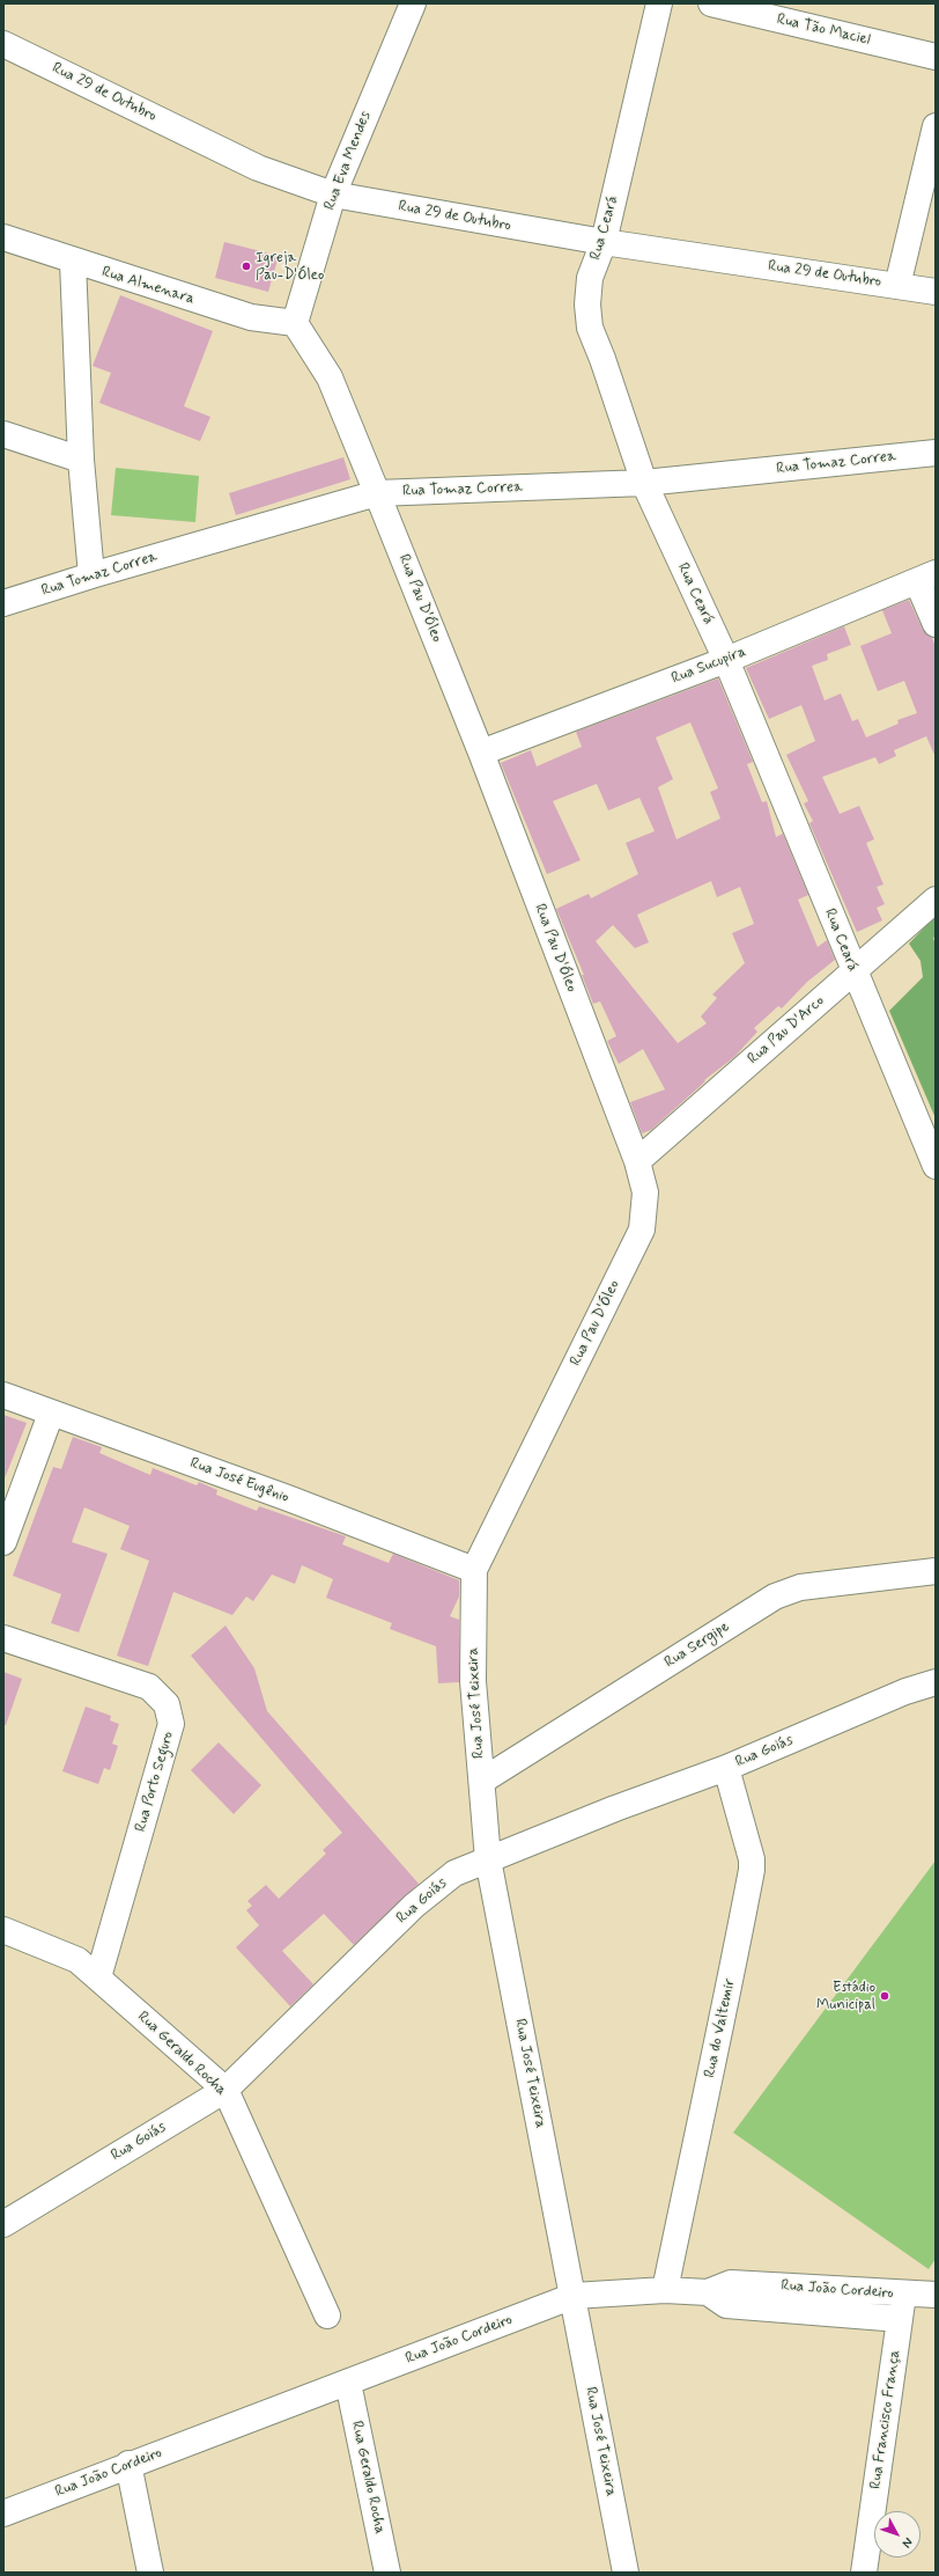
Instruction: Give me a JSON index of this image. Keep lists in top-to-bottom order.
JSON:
{
  "streets": {
    "street": [
      "Rua Tão Maciel",
      "Rua 29 de Outubro",
      "Rua Eva Mendes",
      "Rua Ceará",
      "Rua Almenara",
      "Rua Tomaz Correa",
      "Rua Pau D'Óleo",
      "Rua Sucupira",
      "Rua Pau D'Arco",
      "Rua José Eugênio",
      "Rua Sergipe",
      "Rua José Teixeira",
      "Rua Goiás",
      "Rua Porto Seguro",
      "Rua do Valtemir",
      "Rua Geraldo Rocha",
      "Rua João Cordeiro",
      "Rua Francisco França"
    ]
  },
  "crossings": [
    ["Rua 29 de Outubro", "Rua Eva Mendes"],
    ["Rua 29 de Outubro", "Rua Ceará"],
    ["Rua Eva Mendes", "Rua Almenara"],
    ["Rua Eva Mendes", "Rua Pau D'Óleo"],
    ["Rua Ceará", "Rua Tomaz Correa"],
    ["Rua Ceará", "Rua Sucupira"],
    ["Rua Ceará", "Rua Pau D'Arco"],
    ["Rua Almenara", "Rua Pau D'Óleo"],
    ["Rua Tomaz Correa", "Rua Pau D'Óleo"],
    ["Rua Pau D'Óleo", "Rua Sucupira"],
    ["Rua Pau D'Óleo", "Rua Pau D'Arco"],
    ["Rua Pau D'Óleo", "Rua José Eugênio"],
    ["Rua Pau D'Óleo", "Rua José Teixeira"],
    ["Rua José Eugênio", "Rua José Teixeira"],
    ["Rua Sergipe", "Rua José Teixeira"],
    ["Rua José Teixeira", "Rua Goiás"],
    ["Rua José Teixeira", "Rua João Cordeiro"],
    ["Rua Goiás", "Rua do Valtemir"],
    ["Rua Goiás", "Rua Geraldo Rocha"],
    ["Rua Porto Seguro", "Rua Geraldo Rocha"],
    ["Rua do Valtemir", "Rua João Cordeiro"],
    ["Rua Geraldo Rocha", "Rua João Cordeiro"],
    ["Rua João Cordeiro", "Rua Francisco França"]
  ],
  "places": ["Igreja Pau-D'Óleo", "Estádio Municipal"],
  "north": "bottom right"
}
